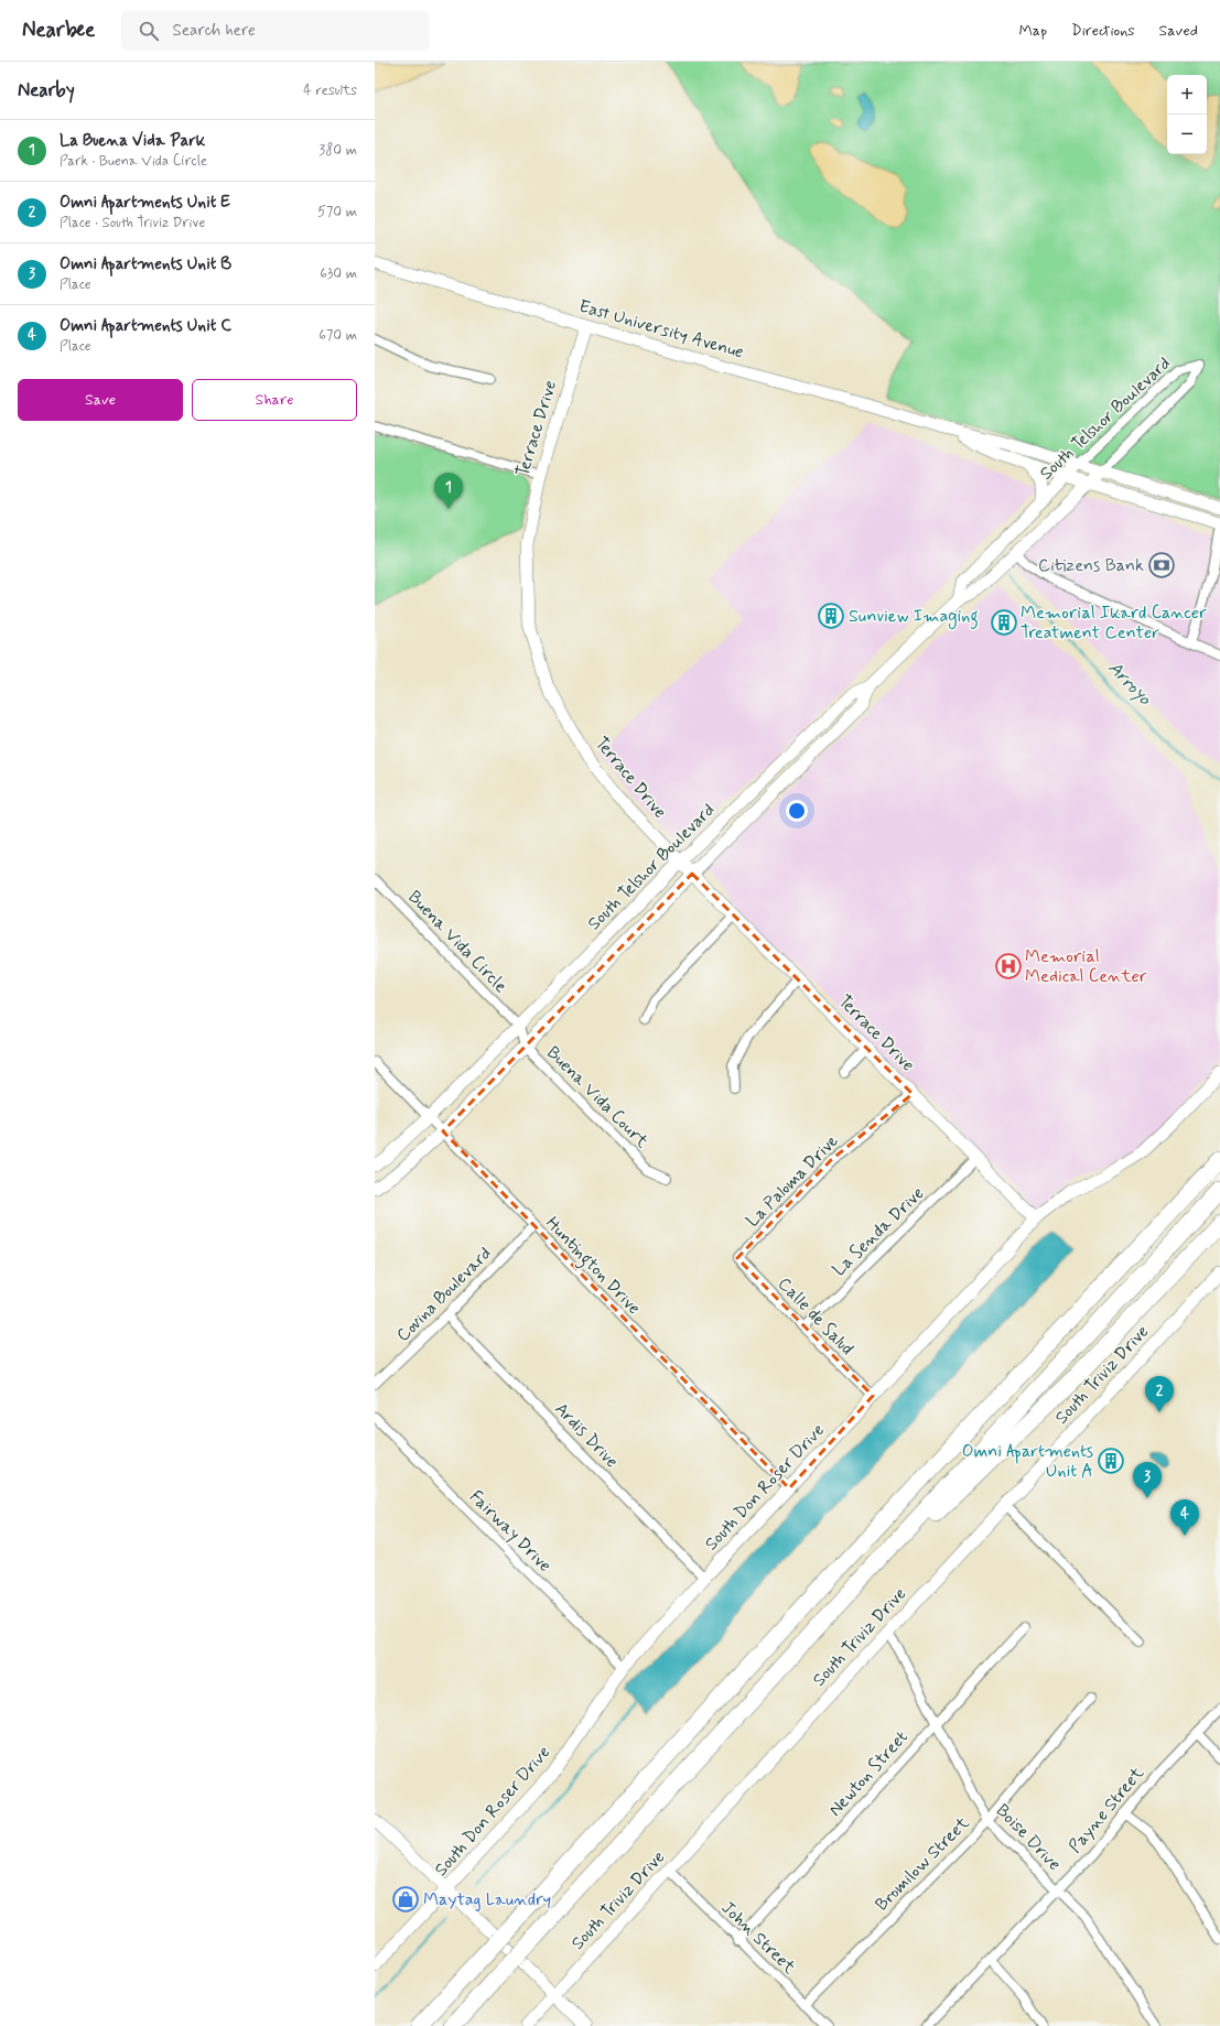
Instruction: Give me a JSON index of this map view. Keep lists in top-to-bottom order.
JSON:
{
  "streets": {
    "main road": [
      "East University Avenue",
      "South Telshor Boulevard",
      "Terrace Drive",
      "South Triviz Drive",
      "South Don Roser Drive"
    ],
    "street": [
      "Buena Vida Circle",
      "Buena Vida Court",
      "La Paloma Drive",
      "La Senda Drive",
      "Huntington Drive",
      "Covina Boulevard",
      "Calle de Salud",
      "Ardis Drive",
      "Fairway Drive",
      "Newton Street",
      "Payne Street",
      "Boise Drive",
      "Bromilow Street",
      "John Street"
    ]
  },
  "crossings": [
    ["East University Avenue", "South Telshor Boulevard"],
    ["East University Avenue", "Terrace Drive"],
    ["South Telshor Boulevard", "Terrace Drive"],
    ["South Telshor Boulevard", "Buena Vida Circle"],
    ["South Telshor Boulevard", "Buena Vida Court"],
    ["South Telshor Boulevard", "Huntington Drive"],
    ["Terrace Drive", "La Paloma Drive"],
    ["Terrace Drive", "La Senda Drive"],
    ["Terrace Drive", "South Don Roser Drive"],
    ["Buena Vida Circle", "Buena Vida Court"],
    ["La Paloma Drive", "Calle de Salud"],
    ["La Senda Drive", "Calle de Salud"],
    ["Huntington Drive", "Covina Boulevard"],
    ["Huntington Drive", "South Don Roser Drive"],
    ["Covina Boulevard", "Ardis Drive"],
    ["Calle de Salud", "South Don Roser Drive"],
    ["South Triviz Drive", "Boise Drive"],
    ["South Triviz Drive", "John Street"],
    ["Ardis Drive", "South Don Roser Drive"],
    ["South Don Roser Drive", "Fairway Drive"],
    ["Newton Street", "Boise Drive"],
    ["Newton Street", "John Street"],
    ["Payne Street", "Boise Drive"],
    ["Boise Drive", "Bromilow Street"],
    ["Bromilow Street", "John Street"]
  ],
  "water": ["Arroyo"],
  "places": {
    "bank": ["Citizens Bank"],
    "building": ["Sunview Imaging", "Memorial Ikard Cancer Treatment Center", "Omni Apartments Unit A"],
    "hospital": ["Memorial Medical Center"],
    "shop": ["Maytag Laundry"]
  },
  "page": {
    "header": "Nearbee",
    "search": "Search here",
    "nav": ["Map", "Directions", "Saved"],
    "heading": ["Nearby", "4 results"],
    "map_buttons": ["+", "−"],
    "list": [
      {
        "mark": "1",
        "name": "La Buena Vida Park",
        "note": "Park · Buena Vida Circle",
        "value": "380 m"
      },
      {
        "mark": "2",
        "name": "Omni Apartments Unit E",
        "note": "Place · South Triviz Drive",
        "value": "570 m"
      },
      {
        "mark": "3",
        "name": "Omni Apartments Unit B",
        "note": "Place",
        "value": "630 m"
      },
      {
        "mark": "4",
        "name": "Omni Apartments Unit C",
        "note": "Place",
        "value": "670 m"
      }
    ],
    "buttons": ["Save", "Share"],
    "pins": [
      "1",
      "2",
      "3",
      "4"
    ]
  }
}
